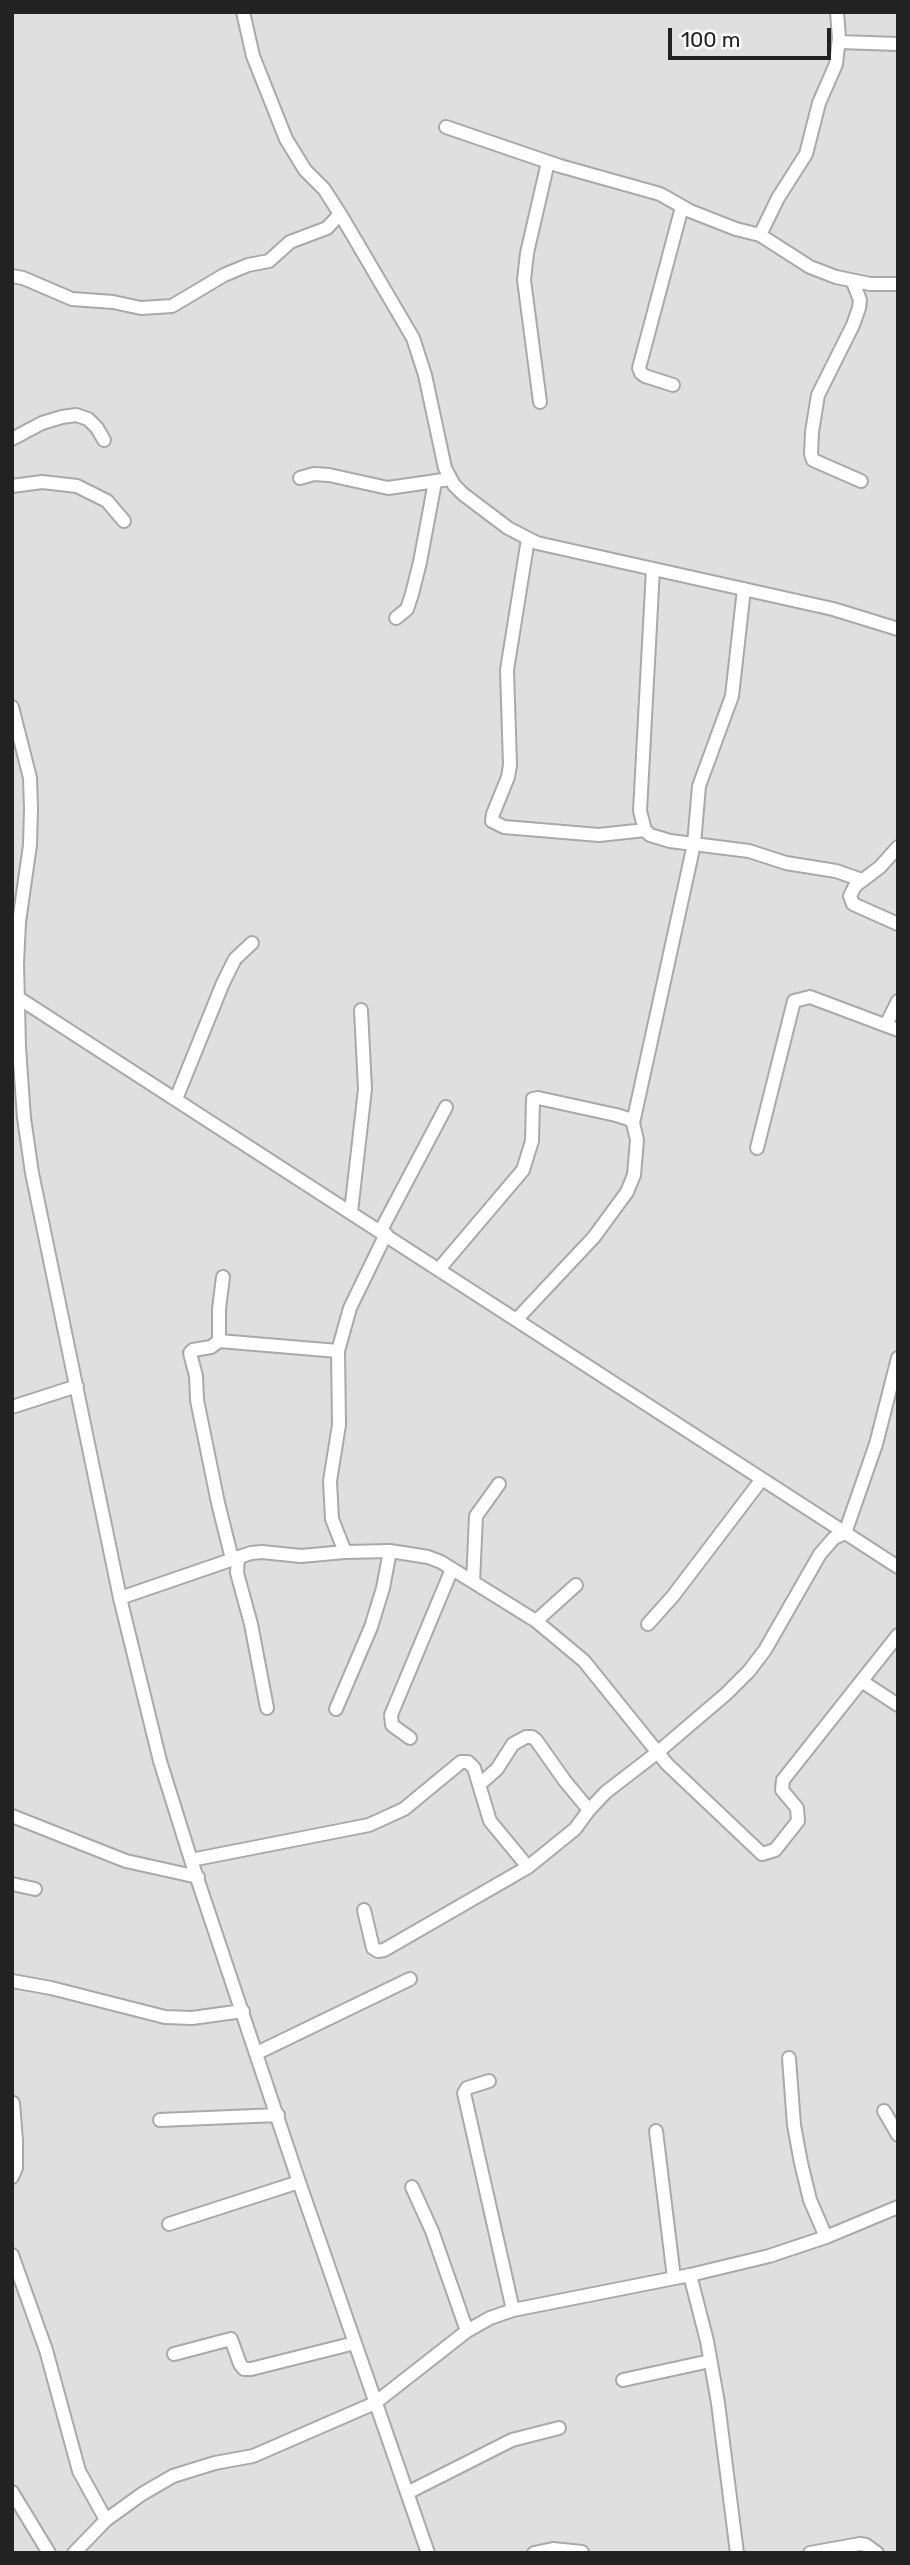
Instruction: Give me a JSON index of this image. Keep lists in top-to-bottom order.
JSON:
{
  "scale_bar": "100 m"
}
